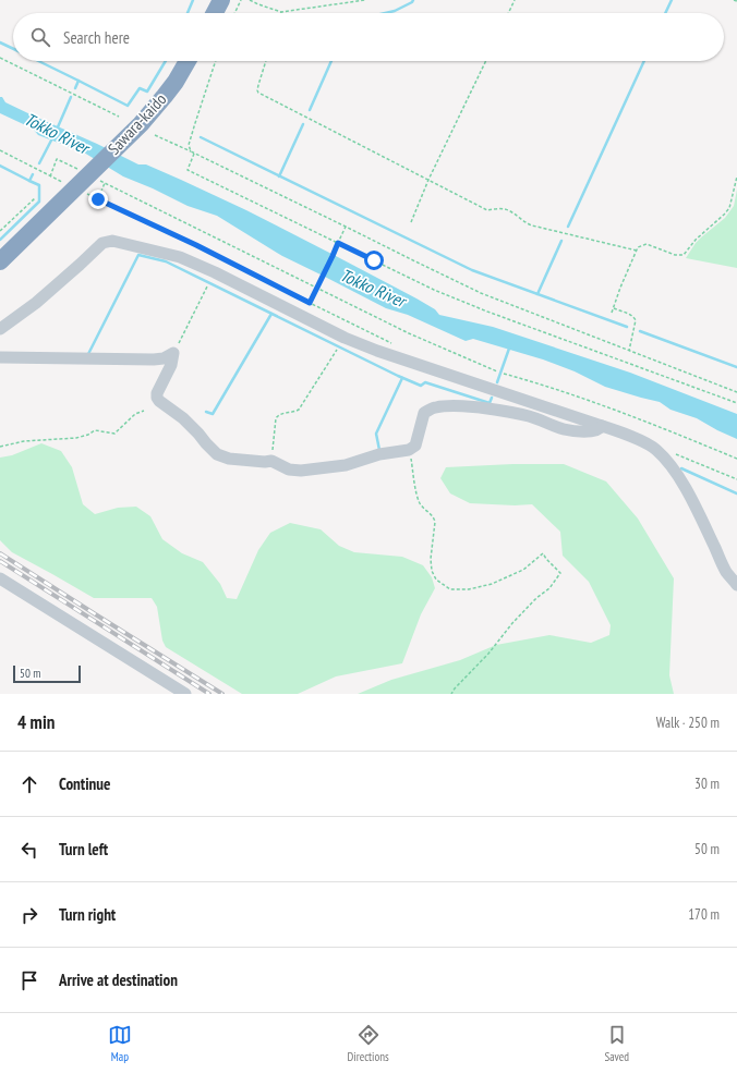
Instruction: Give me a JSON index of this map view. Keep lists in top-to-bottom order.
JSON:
{
  "streets": {
    "highway": ["Sawara-kaido"]
  },
  "water": ["Tokko River"],
  "scale_bar": "50 m",
  "page": {
    "search": "Search here",
    "scale": "50 m",
    "heading": ["4 min", "Walk · 250 m"],
    "list": [
      ["Continue", "30 m"],
      ["Turn left", "50 m"],
      ["Turn right", "170 m"],
      "Arrive at destination"
    ],
    "nav": ["Map", "Directions", "Saved"]
  }
}
